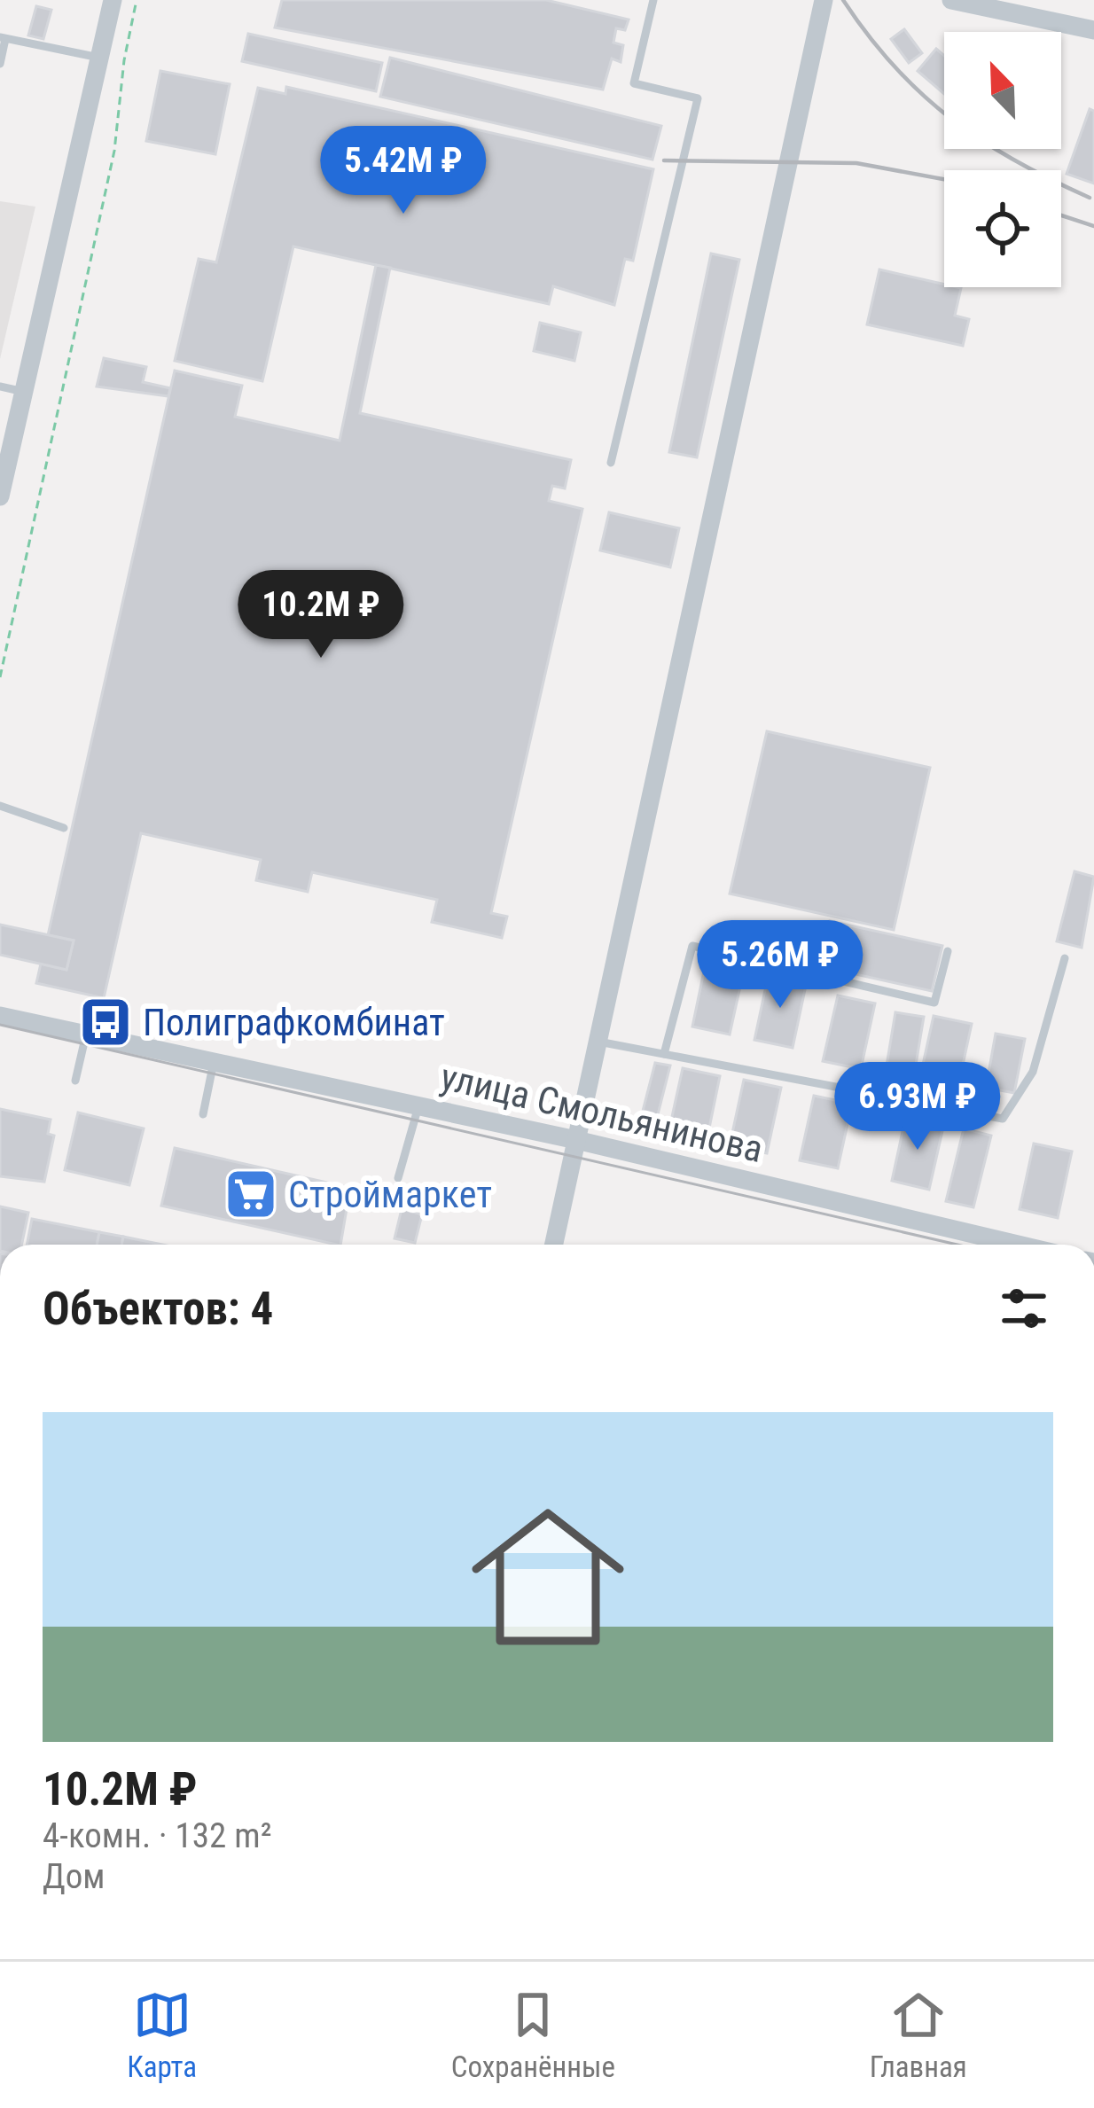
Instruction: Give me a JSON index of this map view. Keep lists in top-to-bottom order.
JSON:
{
  "streets": {
    "street": ["улица Смольянинова"]
  },
  "places": {
    "bus stop": ["Полиграфкомбинат"],
    "supermarket": ["Строймаркет"]
  },
  "north": "top left",
  "page": {
    "price": [
      "5.42M ₽",
      "10.2M ₽",
      "5.26M ₽",
      "6.93M ₽"
    ],
    "heading": "Объектов: 4",
    "list": [
      {
        "name": "10.2M ₽",
        "note": "4-комн. · 132 m² · Дом"
      }
    ],
    "tabs": ["Карта", "Сохранённые", "Главная"]
  }
}
